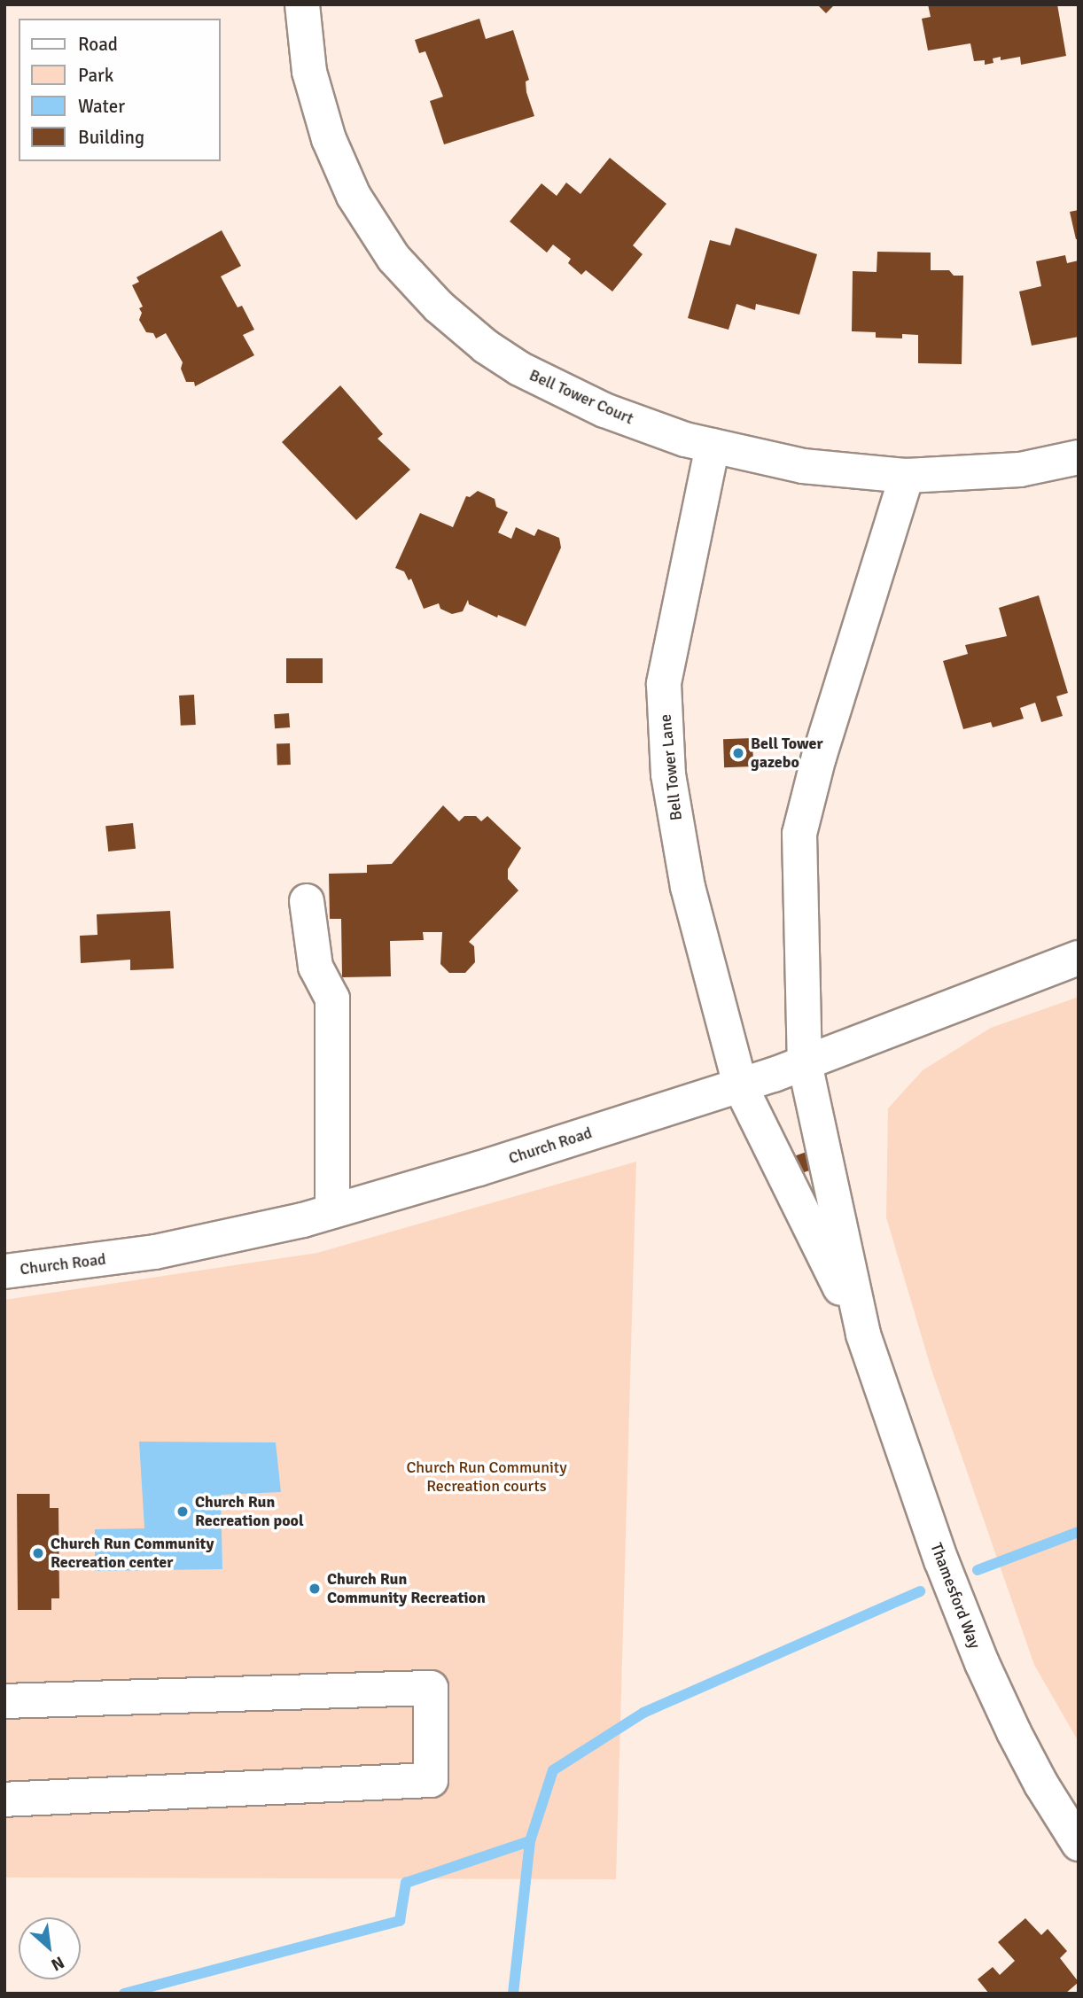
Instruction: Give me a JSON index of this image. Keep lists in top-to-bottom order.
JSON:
{
  "streets": {
    "street": [
      "Bell Tower Court",
      "Bell Tower Lane",
      "Church Road",
      "Thamesford Way"
    ]
  },
  "crossings": [
    ["Bell Tower Court", "Bell Tower Lane"],
    ["Bell Tower Lane", "Church Road"],
    ["Bell Tower Lane", "Thamesford Way"],
    ["Church Road", "Thamesford Way"]
  ],
  "parks": ["Church Run Community Recreation courts"],
  "places": [
    "Bell Tower gazebo",
    "Church Run Recreation pool",
    "Church Run Community Recreation center",
    "Church Run Community Recreation"
  ],
  "legend": [
    "Road",
    "Park",
    "Water",
    "Building"
  ],
  "north": "bottom right"
}
